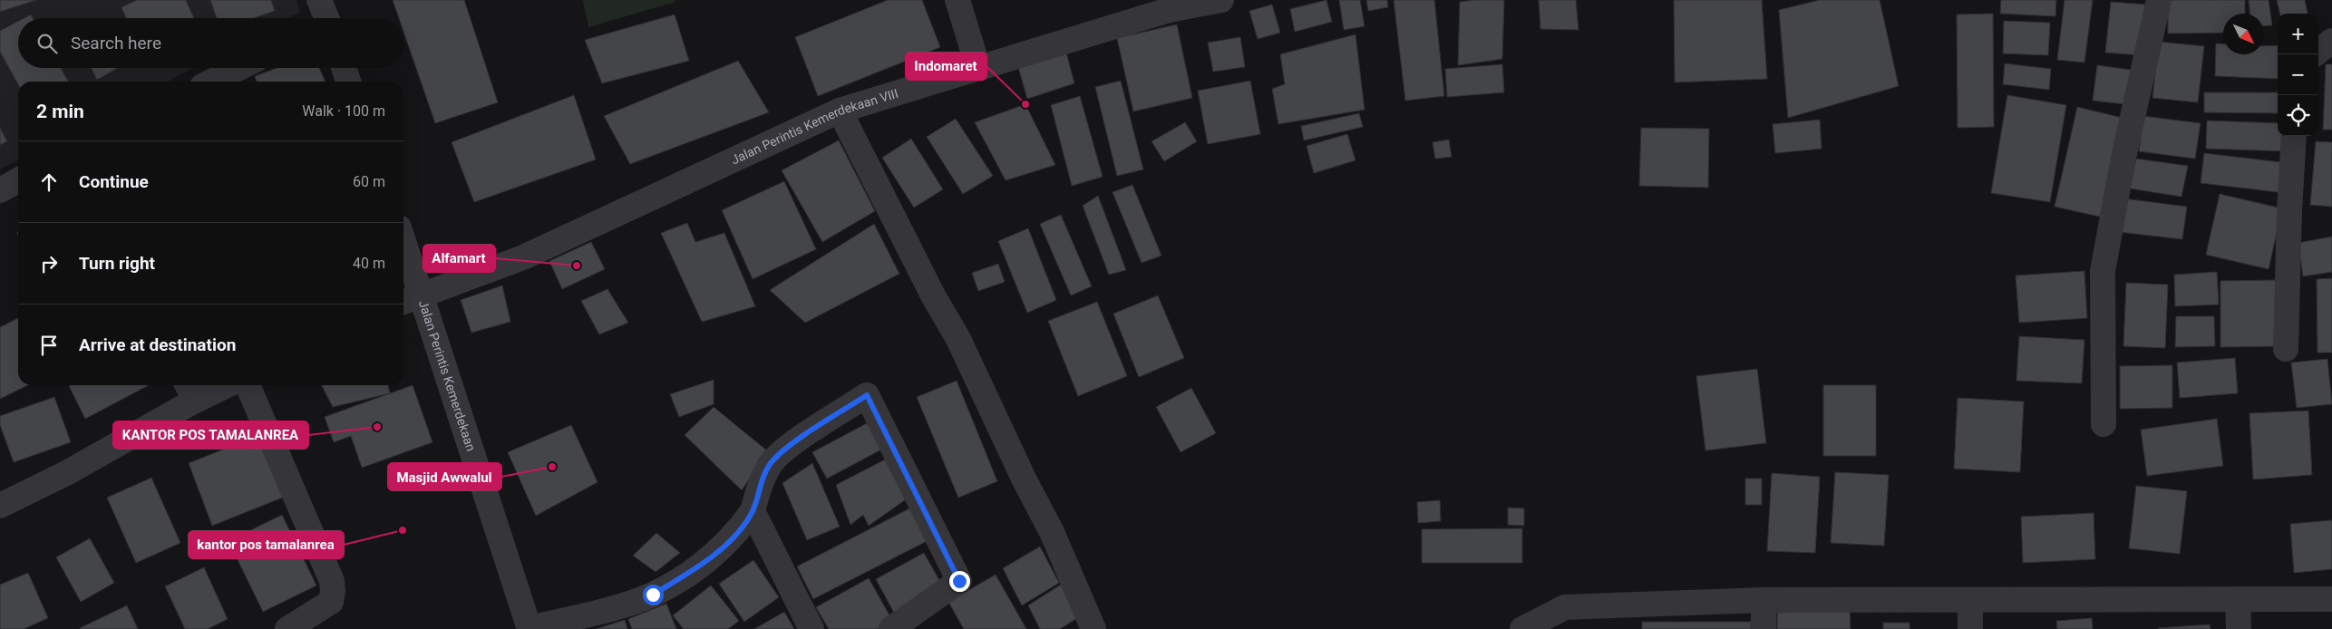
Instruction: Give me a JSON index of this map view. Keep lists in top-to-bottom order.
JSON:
{
  "streets": {
    "street": ["Jalan Perintis Kemerdekaan VIII", "Jalan Perintis Kemerdekaan"]
  },
  "crossings": [
    ["Jalan Perintis Kemerdekaan VIII", "Jalan Perintis Kemerdekaan"]
  ],
  "places": [
    "Indomaret",
    "Alfamart",
    "KANTOR POS TAMALANREA",
    "Masjid Awwalul",
    "kantor pos tamalanrea"
  ],
  "north": "bottom right",
  "page": {
    "map_buttons": ["+", "−"],
    "search": "Search here",
    "heading": ["2 min", "Walk · 100 m"],
    "list": [
      ["Continue", "60 m"],
      ["Turn right", "40 m"],
      "Arrive at destination"
    ]
  }
}
